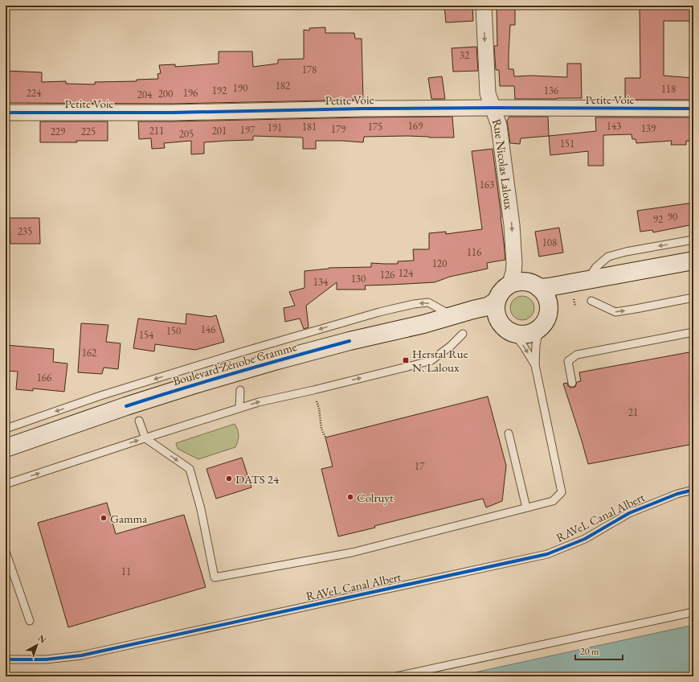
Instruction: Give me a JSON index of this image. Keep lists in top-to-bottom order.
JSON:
{
  "streets": {
    "main road": ["Boulevard Zénobe Gramme"],
    "street": ["Petite Voie", "Rue Nicolas Laloux"],
    "lane": ["RAVeL Canal Albert"]
  },
  "crossings": [
    ["Petite Voie", "Rue Nicolas Laloux"],
    ["Rue Nicolas Laloux", "Boulevard Zénobe Gramme"]
  ],
  "one_way": ["Rue Nicolas Laloux"],
  "places": {
    "transit": ["Herstal Rue N. Laloux"],
    "other": ["DATS 24", "Colruyt", "Gamma"]
  },
  "house_numbers": [
    "32",
    "178",
    "182",
    "190",
    "118",
    "192",
    "136",
    "224",
    "196",
    "200",
    "204",
    "169",
    "143",
    "181",
    "175",
    "191",
    "139",
    "179",
    "197",
    "211",
    "201",
    "229",
    "225",
    "205",
    "151",
    "163",
    "90",
    "92",
    "235",
    "108",
    "116",
    "120",
    "124",
    "126",
    "130",
    "134",
    "146",
    "150",
    "154",
    "162",
    "166",
    "21",
    "17",
    "11"
  ],
  "scale_bar": "20 m",
  "north": "top right"
}
